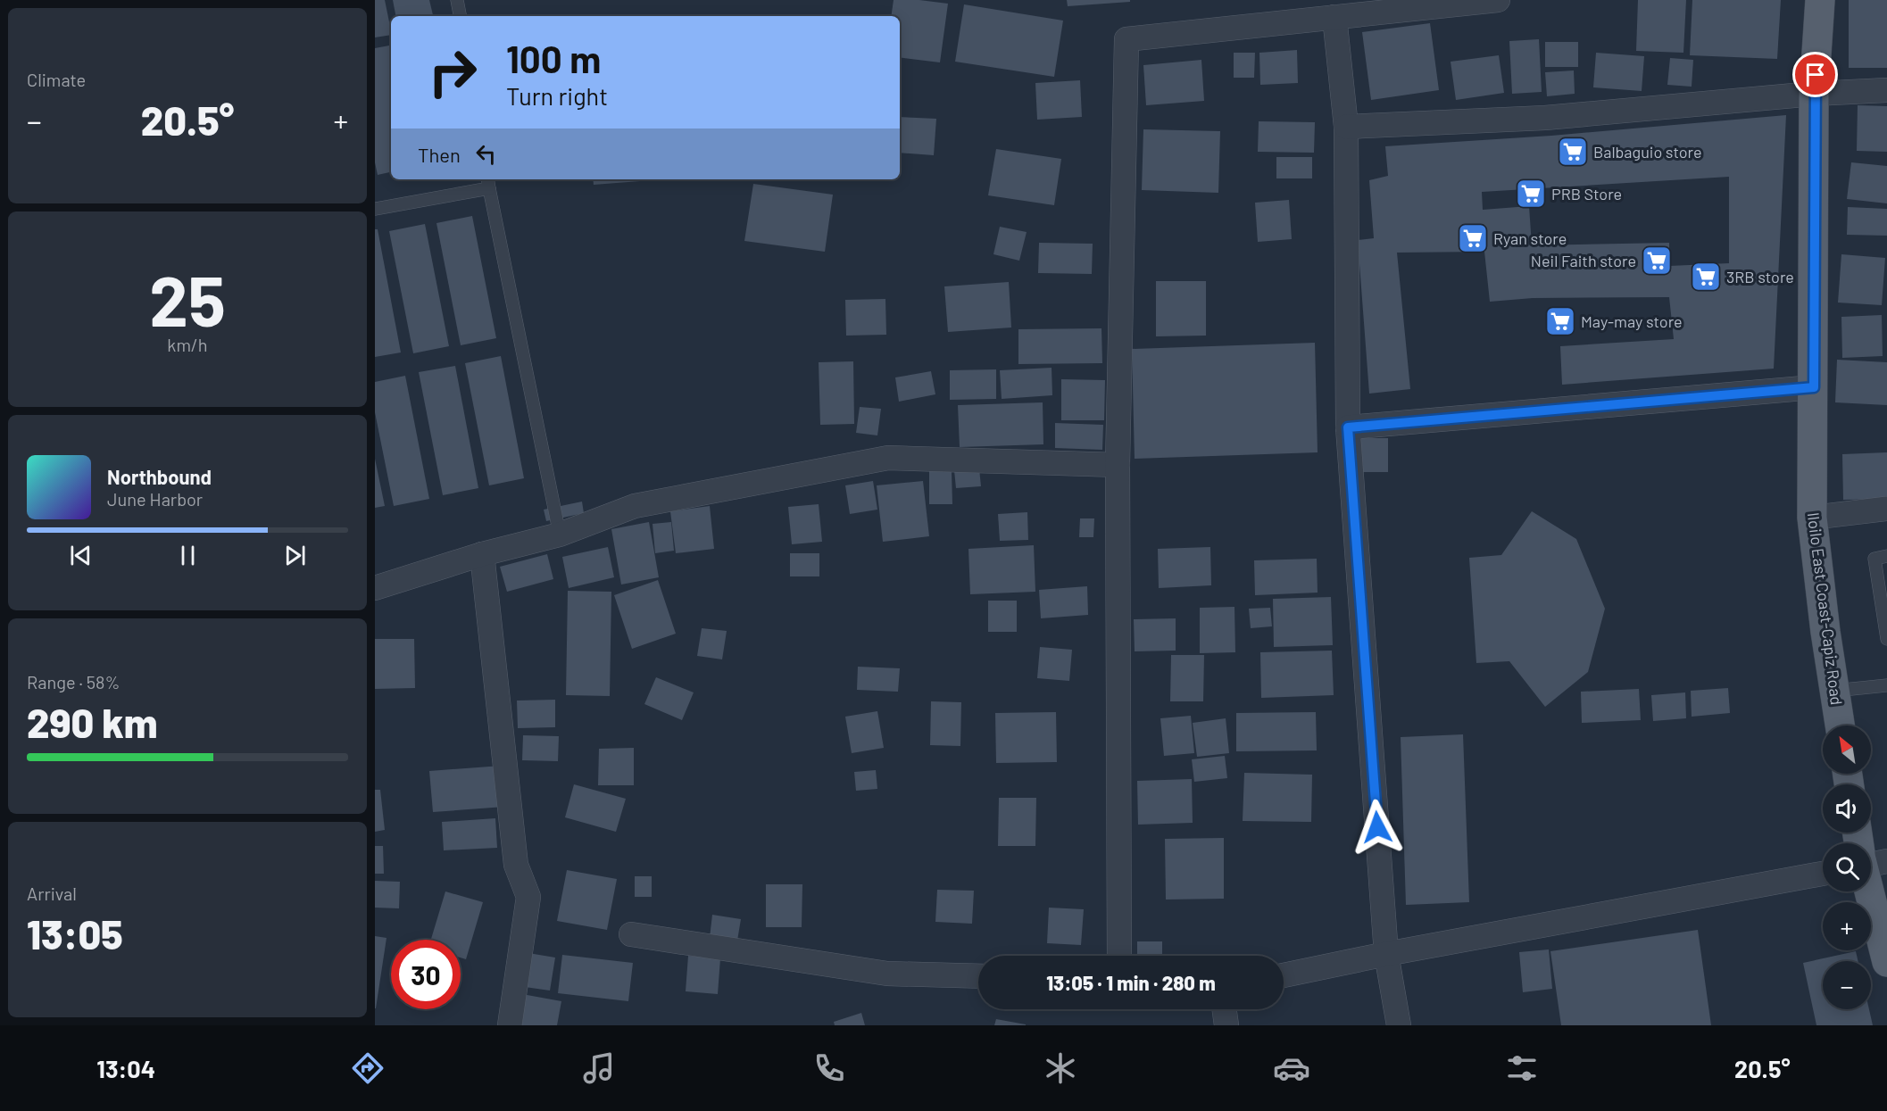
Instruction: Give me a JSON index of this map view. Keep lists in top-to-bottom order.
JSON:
{
  "streets": {
    "main road": ["Iloilo East Coast-Capiz Road"]
  },
  "places": {
    "supermarket": [
      "Balbaguio store",
      "PRB Store",
      "Ryan store",
      "Neil Faith store",
      "3RB store",
      "May-may store"
    ]
  },
  "north": "top left",
  "page": {
    "tile": [
      "Climate",
      ["25", "km/h"],
      ["Range · 58%", "290 km"],
      ["Arrival", "13:05"]
    ],
    "turn": ["100 m", "Turn right"],
    "heat": ["−", "20.5°", "+"],
    "then": "Then",
    "song": ["Northbound", "June Harbor"],
    "map_buttons": ["+", "−"],
    "limit": "30",
    "trip": "13:05 · 1 min · 280 m",
    "tabs": ["13:04", "20.5°"]
  }
}
